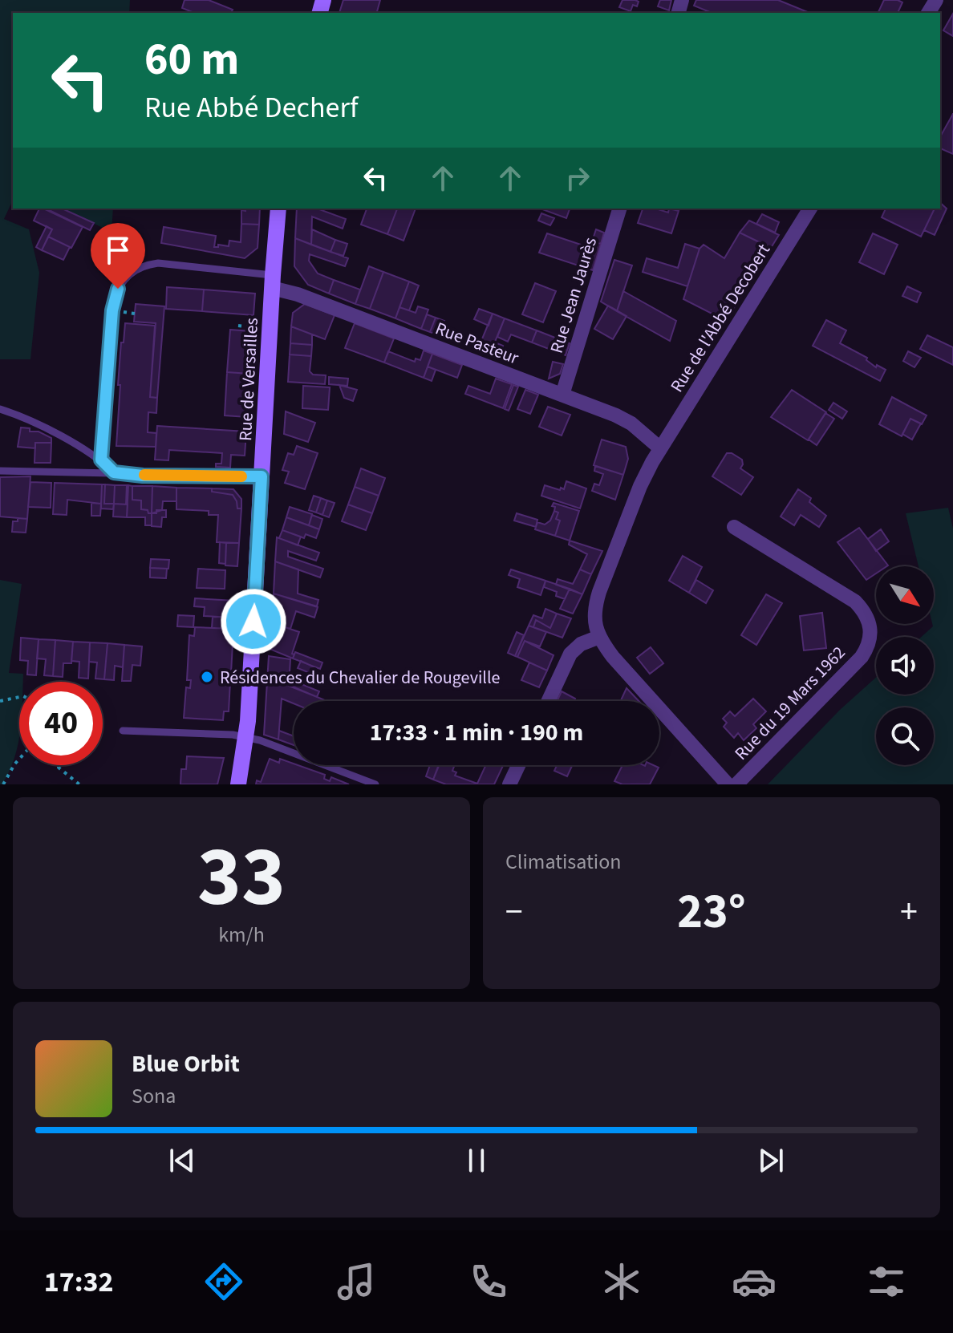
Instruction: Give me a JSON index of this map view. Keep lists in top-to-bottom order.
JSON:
{
  "streets": {
    "street": [
      "Rue Jean Jaurès",
      "Rue de l'Abbé Decobert",
      "Rue Pasteur",
      "Rue de Versailles",
      "Rue du 19 Mars 1962"
    ]
  },
  "crossings": [
    ["Rue Jean Jaurès", "Rue Pasteur"],
    ["Rue de l'Abbé Decobert", "Rue Pasteur"],
    ["Rue Pasteur", "Rue de Versailles"]
  ],
  "places": ["Résidences du Chevalier de Rougeville"],
  "north": "bottom right",
  "page": {
    "turn": ["60 m", "Rue Abbé Decherf"],
    "limit": "40",
    "trip": "17:33 · 1 min · 190 m",
    "tile": [
      ["33", "km/h"],
      "Climatisation"
    ],
    "heat": ["−", "23°", "+"],
    "song": ["Blue Orbit", "Sona"],
    "tabs": "17:32"
  }
}
